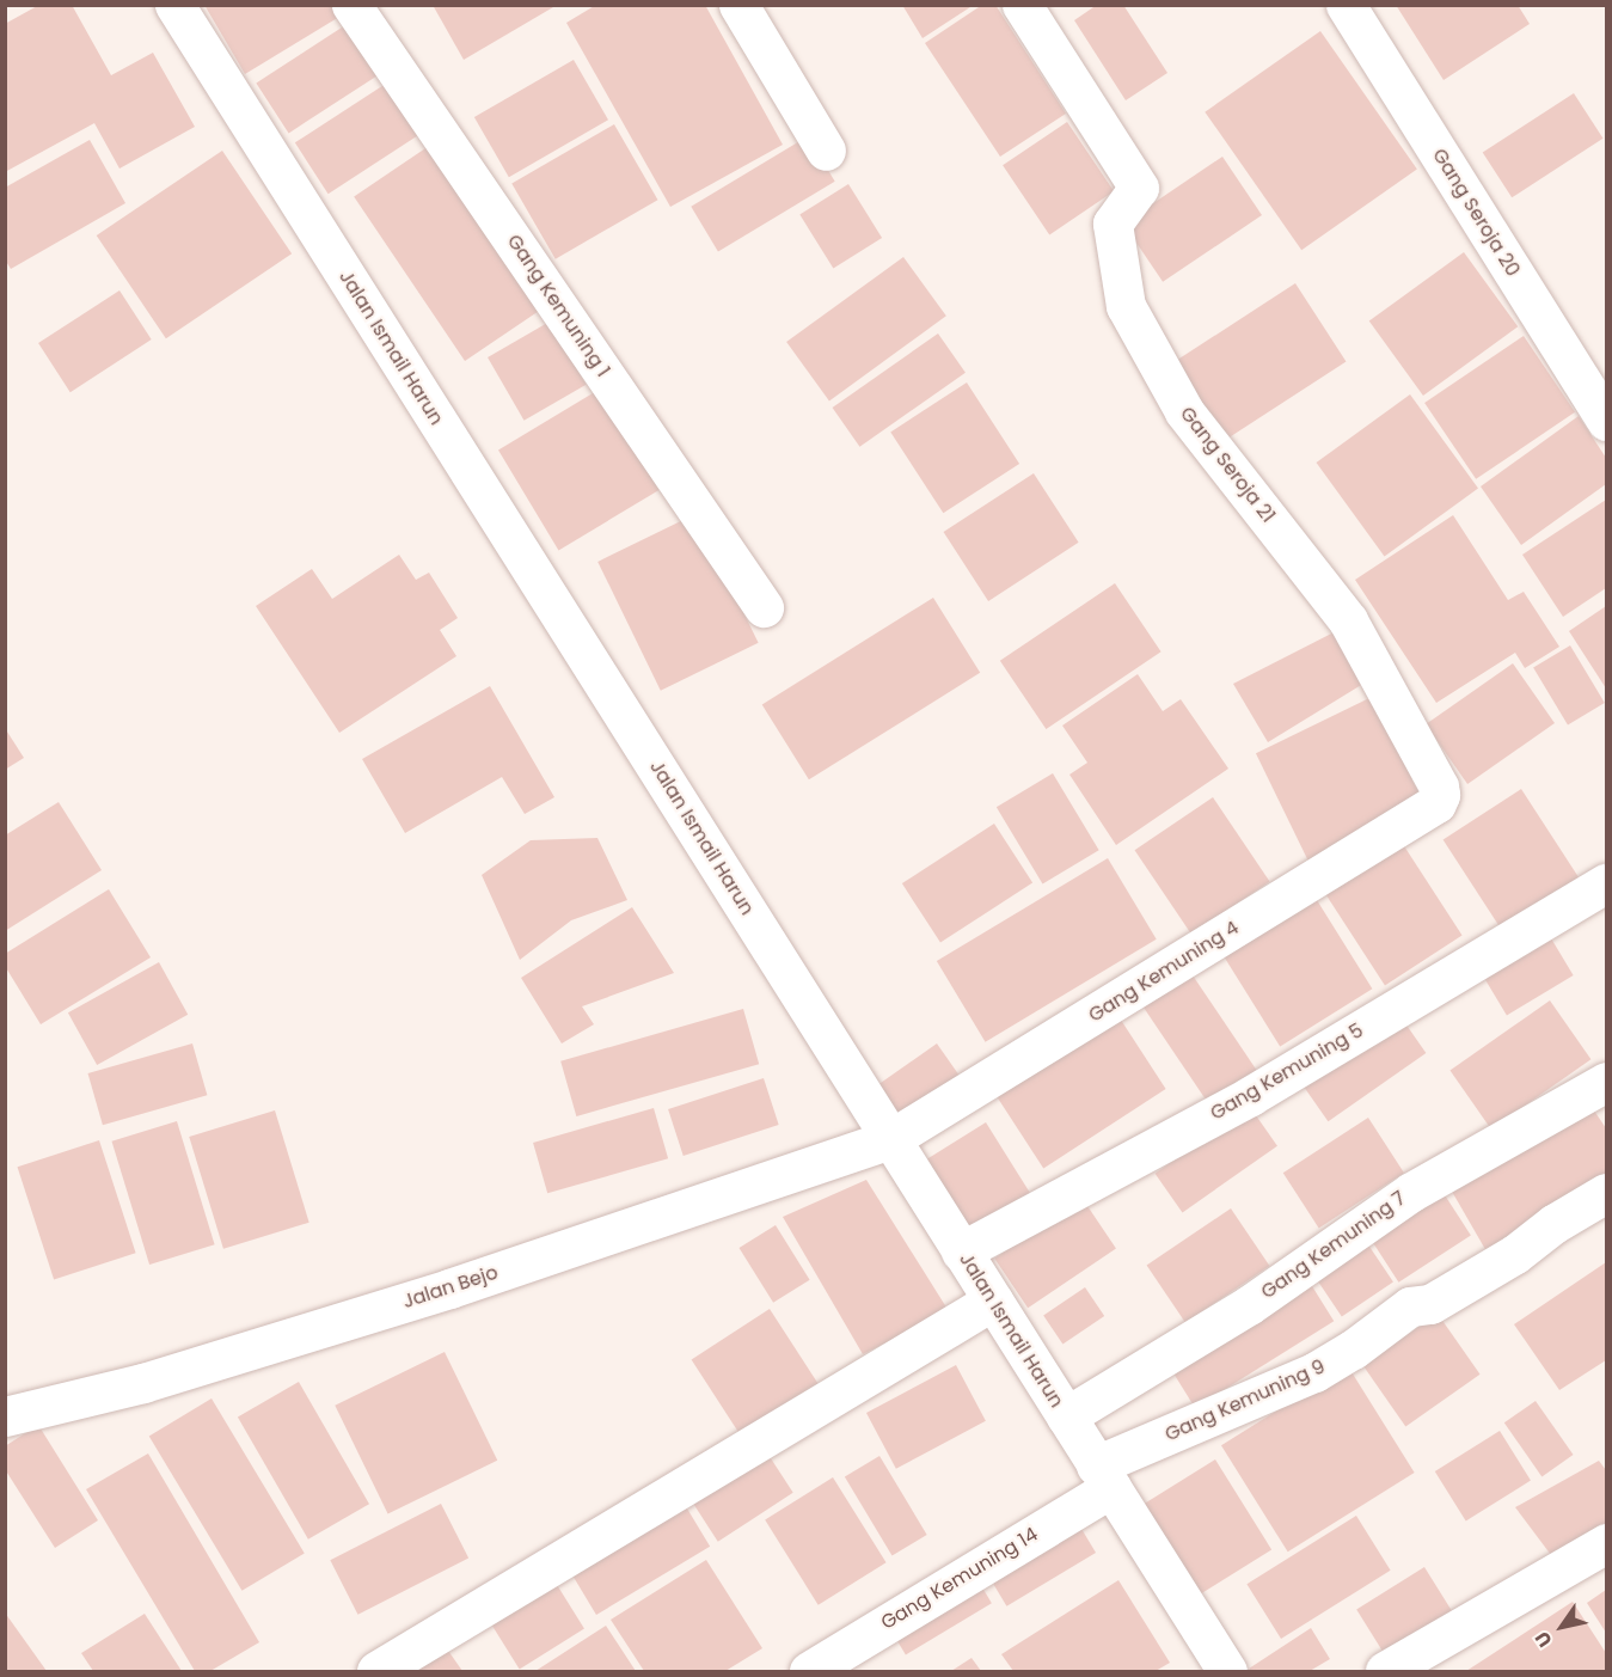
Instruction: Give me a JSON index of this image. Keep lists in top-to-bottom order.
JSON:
{
  "streets": {
    "street": [
      "Gang Seroja 20",
      "Gang Kemuning 1",
      "Jalan Ismail Harun",
      "Gang Seroja 21",
      "Gang Kemuning 4",
      "Gang Kemuning 5",
      "Gang Kemuning 7",
      "Jalan Bejo",
      "Gang Kemuning 9",
      "Gang Kemuning 14"
    ]
  },
  "crossings": [
    ["Jalan Ismail Harun", "Gang Kemuning 4"],
    ["Jalan Ismail Harun", "Gang Kemuning 5"],
    ["Jalan Ismail Harun", "Gang Kemuning 7"],
    ["Jalan Ismail Harun", "Jalan Bejo"],
    ["Jalan Ismail Harun", "Gang Kemuning 9"],
    ["Jalan Ismail Harun", "Gang Kemuning 14"],
    ["Gang Seroja 21", "Gang Kemuning 4"],
    ["Gang Kemuning 4", "Jalan Bejo"],
    ["Gang Kemuning 9", "Gang Kemuning 14"]
  ],
  "north": "bottom left"
}
